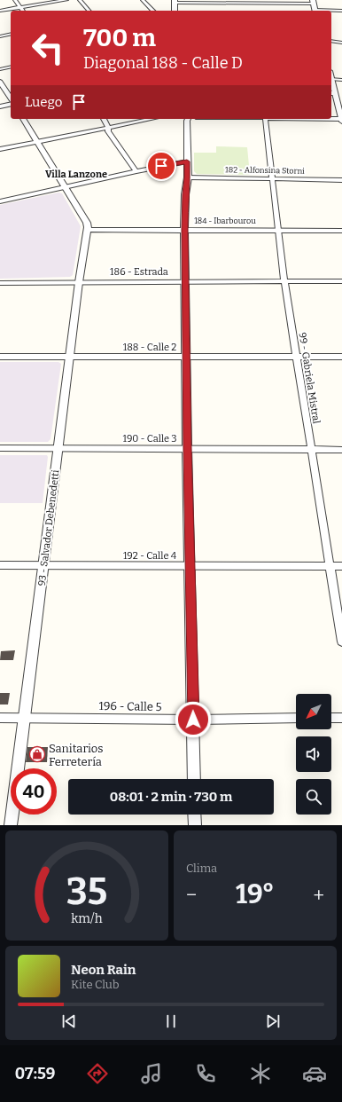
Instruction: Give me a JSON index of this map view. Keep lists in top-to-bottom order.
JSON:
{
  "streets": {
    "street": [
      "182 - Alfonsina Storni",
      "184 - Ibarbourou",
      "186 - Estrada",
      "188 - Calle 2",
      "99 - Gabriela Mistral",
      "190 - Calle 3",
      "93 - Salvador Debenedetti",
      "192 - Calle 4",
      "196 - Calle 5"
    ]
  },
  "crossings": [
    ["182 - Alfonsina Storni", "99 - Gabriela Mistral"],
    ["184 - Ibarbourou", "99 - Gabriela Mistral"],
    ["184 - Ibarbourou", "93 - Salvador Debenedetti"],
    ["186 - Estrada", "99 - Gabriela Mistral"],
    ["186 - Estrada", "93 - Salvador Debenedetti"],
    ["188 - Calle 2", "99 - Gabriela Mistral"],
    ["188 - Calle 2", "93 - Salvador Debenedetti"],
    ["99 - Gabriela Mistral", "190 - Calle 3"],
    ["99 - Gabriela Mistral", "192 - Calle 4"],
    ["190 - Calle 3", "93 - Salvador Debenedetti"],
    ["93 - Salvador Debenedetti", "192 - Calle 4"],
    ["93 - Salvador Debenedetti", "196 - Calle 5"]
  ],
  "districts": ["Villa Lanzone"],
  "places": {
    "shop": ["Sanitarios Ferretería"]
  },
  "north": "bottom left",
  "page": {
    "turn": ["700 m", "Diagonal 188 - Calle D"],
    "then": "Luego",
    "limit": "40",
    "trip": "08:01 · 2 min · 730 m",
    "tile": "Clima",
    "heat": ["−", "19°", "+"],
    "song": ["Neon Rain", "Kite Club"],
    "tabs": "07:59",
    "gauge": ["35", "km/h"]
  }
}
